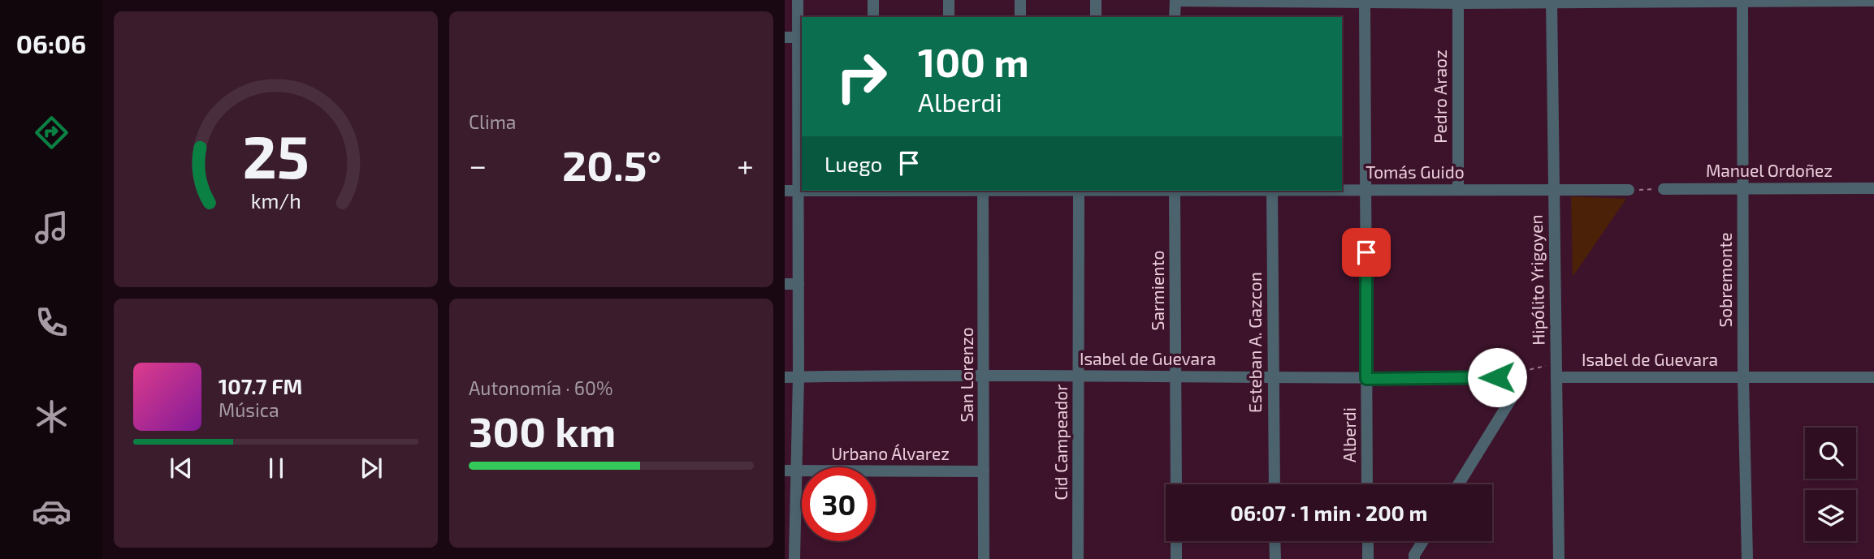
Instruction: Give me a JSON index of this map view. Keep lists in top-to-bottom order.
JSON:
{
  "streets": {
    "street": [
      "Pedro Araoz",
      "Manuel Ordoñez",
      "Tomás Guido",
      "Hipólito Yrigoyen",
      "Sobremonte",
      "Sarmiento",
      "Esteban A. Gazcon",
      "Isabel de Guevara",
      "San Lorenzo",
      "Alberdi",
      "Cid Campeador",
      "Urbano Álvarez"
    ]
  },
  "crossings": [
    ["Pedro Araoz", "Tomás Guido"],
    ["Manuel Ordoñez", "Sobremonte"],
    ["Tomás Guido", "Hipólito Yrigoyen"],
    ["Tomás Guido", "Alberdi"],
    ["Hipólito Yrigoyen", "Isabel de Guevara"],
    ["Sobremonte", "Isabel de Guevara"],
    ["Sarmiento", "Isabel de Guevara"],
    ["Esteban A. Gazcon", "Isabel de Guevara"],
    ["Isabel de Guevara", "San Lorenzo"],
    ["Isabel de Guevara", "Alberdi"],
    ["Isabel de Guevara", "Cid Campeador"],
    ["San Lorenzo", "Urbano Álvarez"]
  ],
  "page": {
    "tabs": "06:06",
    "tile": [
      "Clima",
      ["Autonomía · 60%", "300 km"]
    ],
    "turn": ["100 m", "Alberdi"],
    "then": "Luego",
    "heat": ["−", "20.5°", "+"],
    "song": ["107.7 FM", "Música"],
    "limit": "30",
    "trip": "06:07 · 1 min · 200 m",
    "gauge": ["25", "km/h"]
  }
}
